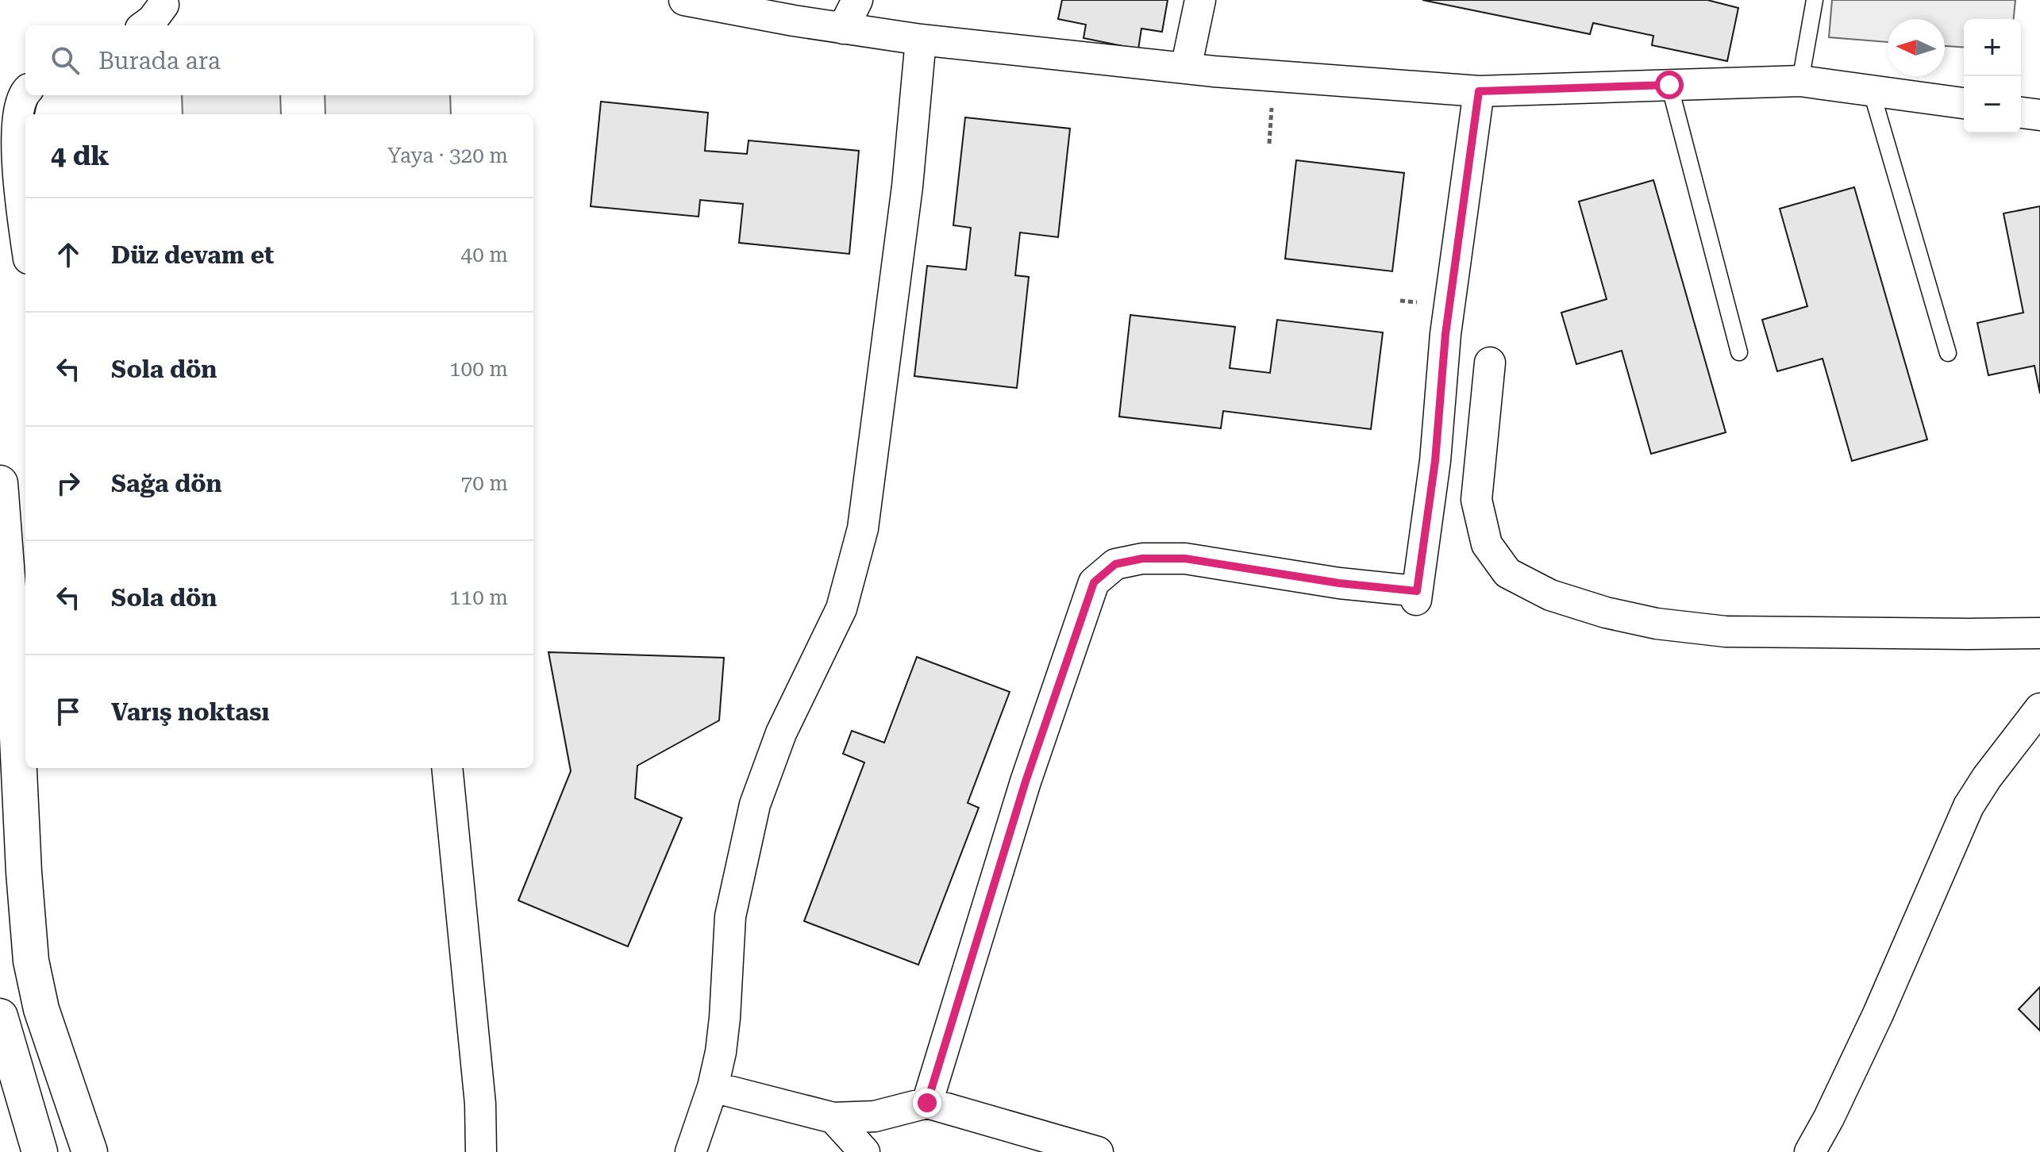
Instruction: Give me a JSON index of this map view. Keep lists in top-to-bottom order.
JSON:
{
  "north": "left",
  "page": {
    "map_buttons": ["+", "−"],
    "search": "Burada ara",
    "heading": ["4 dk", "Yaya · 320 m"],
    "list": [
      ["Düz devam et", "40 m"],
      ["Sola dön", "100 m"],
      ["Sağa dön", "70 m"],
      ["Sola dön", "110 m"],
      "Varış noktası"
    ]
  }
}
